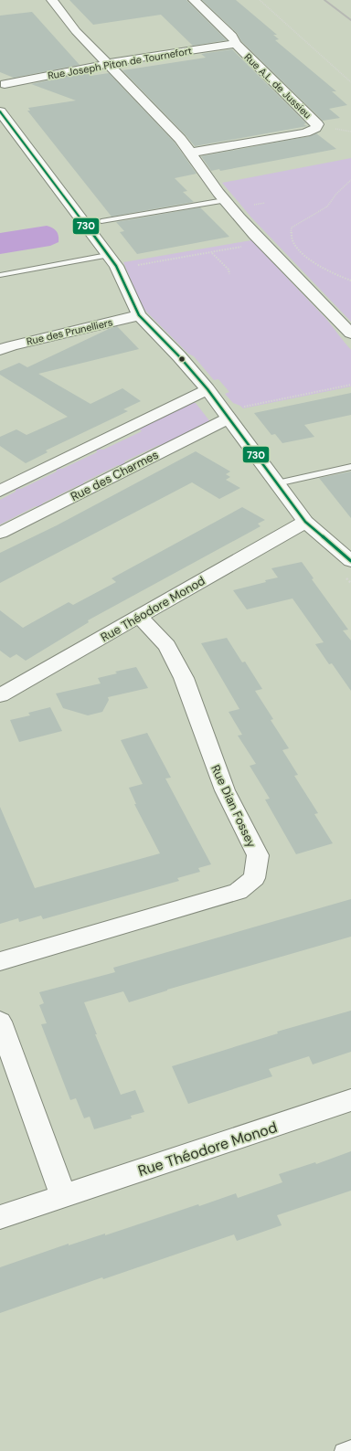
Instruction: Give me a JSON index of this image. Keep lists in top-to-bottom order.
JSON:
{
  "streets": {
    "street": [
      "Rue Joseph Piton de Tournefort",
      "Rue A.L. de Jussieu",
      "Rue des Prunelliers",
      "Rue des Charmes",
      "Rue Théodore Monod",
      "Rue Dian Fossey"
    ]
  },
  "crossings": [
    ["Rue Joseph Piton de Tournefort", "Rue A.L. de Jussieu"],
    ["Rue Théodore Monod", "Rue Dian Fossey"]
  ],
  "lines": ["transit line 730"]
}
